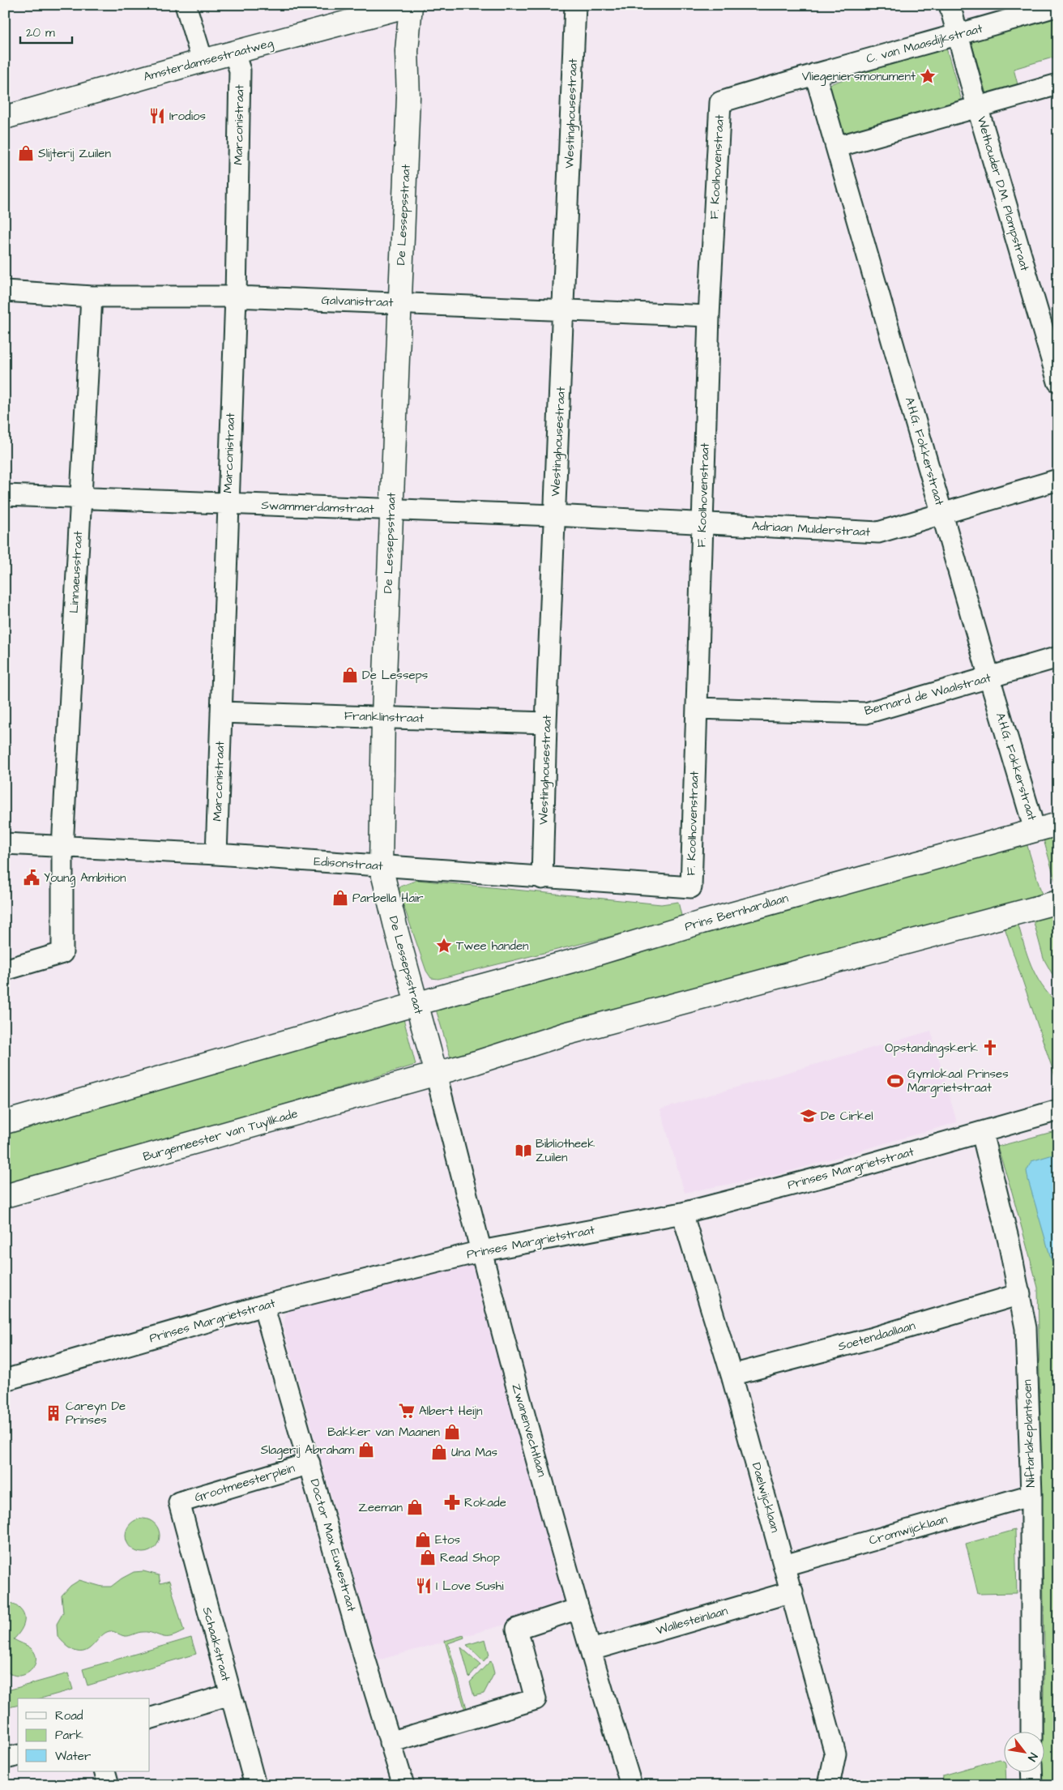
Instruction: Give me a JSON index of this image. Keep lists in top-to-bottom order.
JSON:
{
  "streets": {
    "street": [
      "C. van Maasdijkstraat",
      "Amsterdamsestraatweg",
      "Westinghousestraat",
      "Marconistraat",
      "F. Koolhovenstraat",
      "Wethouder D.M. Plompstraat",
      "De Lessepsstraat",
      "Galvanistraat",
      "A.H.G. Fokkerstraat",
      "Swammerdamstraat",
      "Adriaan Mulderstraat",
      "Linnaeusstraat",
      "Bernard de Waalstraat",
      "Franklinstraat",
      "Edisonstraat",
      "Prins Bernhardlaan",
      "Burgemeester van Tuyllkade",
      "Prinses Margrietstraat",
      "Soetendaallaan",
      "Zwanenvechtlaan",
      "Niftarlakeplantsoen",
      "Grootmeesterplein",
      "Daelwijcklaan",
      "Cromwijcklaan",
      "Doctor Max Euwestraat",
      "Wallesteinlaan",
      "Schaakstraat"
    ]
  },
  "crossings": [
    ["C. van Maasdijkstraat", "F. Koolhovenstraat"],
    ["C. van Maasdijkstraat", "Wethouder D.M. Plompstraat"],
    ["C. van Maasdijkstraat", "A.H.G. Fokkerstraat"],
    ["Amsterdamsestraatweg", "Marconistraat"],
    ["Amsterdamsestraatweg", "De Lessepsstraat"],
    ["Westinghousestraat", "Galvanistraat"],
    ["Westinghousestraat", "Swammerdamstraat"],
    ["Westinghousestraat", "Franklinstraat"],
    ["Westinghousestraat", "Edisonstraat"],
    ["Marconistraat", "Galvanistraat"],
    ["Marconistraat", "Swammerdamstraat"],
    ["Marconistraat", "Franklinstraat"],
    ["Marconistraat", "Edisonstraat"],
    ["F. Koolhovenstraat", "Galvanistraat"],
    ["F. Koolhovenstraat", "Swammerdamstraat"],
    ["F. Koolhovenstraat", "Adriaan Mulderstraat"],
    ["F. Koolhovenstraat", "Bernard de Waalstraat"],
    ["F. Koolhovenstraat", "Edisonstraat"],
    ["De Lessepsstraat", "Galvanistraat"],
    ["De Lessepsstraat", "Swammerdamstraat"],
    ["De Lessepsstraat", "Franklinstraat"],
    ["De Lessepsstraat", "Edisonstraat"],
    ["De Lessepsstraat", "Prins Bernhardlaan"],
    ["De Lessepsstraat", "Burgemeester van Tuyllkade"],
    ["De Lessepsstraat", "Zwanenvechtlaan"],
    ["Galvanistraat", "Linnaeusstraat"],
    ["A.H.G. Fokkerstraat", "Adriaan Mulderstraat"],
    ["A.H.G. Fokkerstraat", "Bernard de Waalstraat"],
    ["A.H.G. Fokkerstraat", "Prins Bernhardlaan"],
    ["Swammerdamstraat", "Adriaan Mulderstraat"],
    ["Swammerdamstraat", "Linnaeusstraat"],
    ["Linnaeusstraat", "Edisonstraat"],
    ["Burgemeester van Tuyllkade", "Zwanenvechtlaan"],
    ["Prinses Margrietstraat", "Zwanenvechtlaan"],
    ["Prinses Margrietstraat", "Niftarlakeplantsoen"],
    ["Prinses Margrietstraat", "Daelwijcklaan"],
    ["Prinses Margrietstraat", "Doctor Max Euwestraat"],
    ["Soetendaallaan", "Niftarlakeplantsoen"],
    ["Soetendaallaan", "Daelwijcklaan"],
    ["Zwanenvechtlaan", "Wallesteinlaan"],
    ["Niftarlakeplantsoen", "Cromwijcklaan"],
    ["Grootmeesterplein", "Doctor Max Euwestraat"],
    ["Grootmeesterplein", "Schaakstraat"],
    ["Daelwijcklaan", "Cromwijcklaan"],
    ["Daelwijcklaan", "Wallesteinlaan"]
  ],
  "places": {
    "place": ["Vliegeniersmonument", "Twee handen"],
    "restaurant": ["Irodios", "I Love Sushi"],
    "shop": [
      "Slijterij Zuilen",
      "De Lesseps",
      "Parbella Hair",
      "Bakker van Maanen",
      "Slagerij Abraham",
      "Una Mas",
      "Zeeman",
      "Etos",
      "Read Shop"
    ],
    "public building": ["Young Ambition"],
    "church": ["Opstandingskerk"],
    "sports": ["Gymlokaal Prinses Margrietstraat"],
    "school or university": ["De Cirkel"],
    "library": ["Bibliotheek Zuilen"],
    "supermarket": ["Albert Heijn"],
    "building": ["Careyn De Prinses"],
    "pharmacy": ["Rokade"]
  },
  "legend": ["Road", "Park", "Water"],
  "scale_bar": "20 m",
  "north": "bottom right"
}
